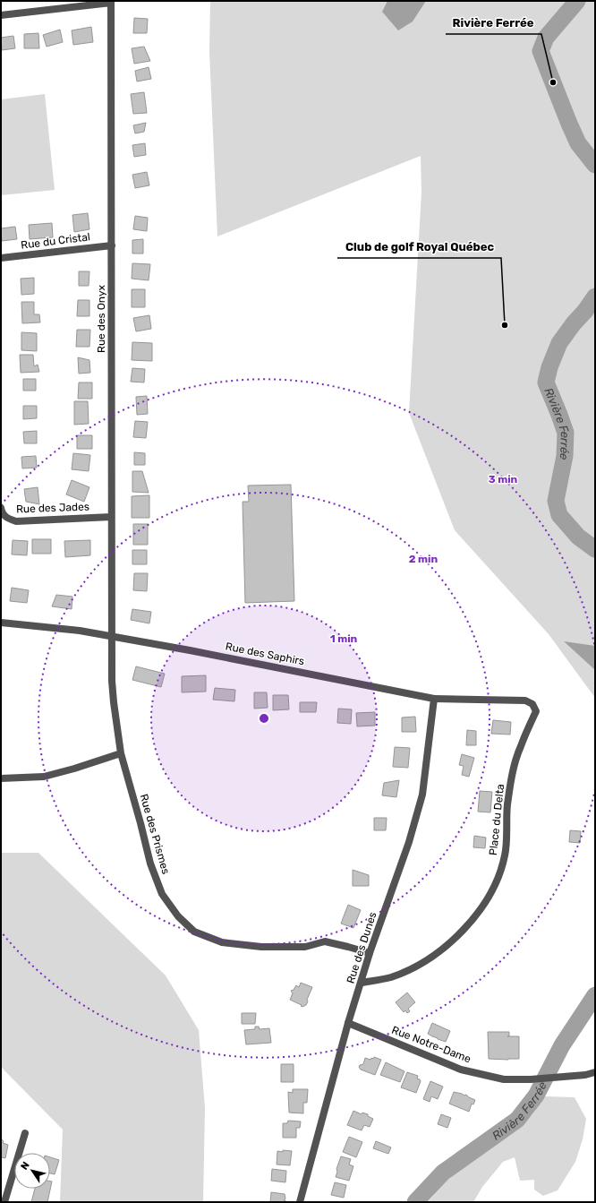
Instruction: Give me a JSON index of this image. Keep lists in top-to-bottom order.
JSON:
{
  "streets": {
    "street": [
      "Rue du Cristal",
      "Rue des Onyx",
      "Rue des Jades",
      "Rue des Saphirs",
      "Place du Delta",
      "Rue des Prismes",
      "Rue des Dunes",
      "Rue Notre-Dame"
    ]
  },
  "crossings": [
    ["Rue du Cristal", "Rue des Onyx"],
    ["Rue des Onyx", "Rue des Jades"],
    ["Rue des Onyx", "Rue des Saphirs"],
    ["Rue des Onyx", "Rue des Prismes"],
    ["Rue des Saphirs", "Place du Delta"],
    ["Rue des Saphirs", "Rue des Prismes"],
    ["Rue des Saphirs", "Rue des Dunes"],
    ["Place du Delta", "Rue des Dunes"],
    ["Rue des Prismes", "Rue des Dunes"],
    ["Rue des Dunes", "Rue Notre-Dame"]
  ],
  "water": ["Rivière Ferrée"],
  "places": ["Rivière Ferrée", "Club de golf Royal Québec"],
  "north": "top left",
  "rings": ["3 min", "2 min", "1 min"]
}
